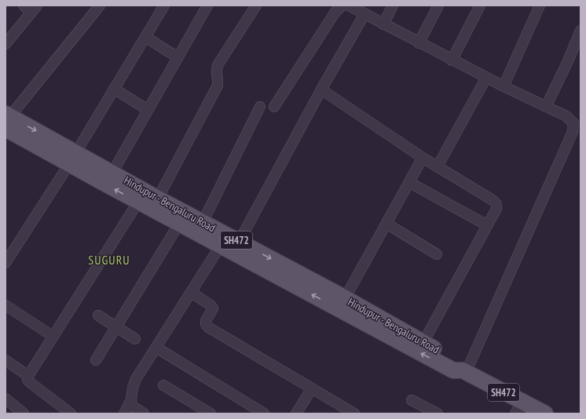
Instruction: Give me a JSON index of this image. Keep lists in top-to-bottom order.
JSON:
{
  "streets": {
    "main road": ["Hindupur - Bengaluru Road", "SH472"]
  },
  "districts": ["SUGURU"]
}
